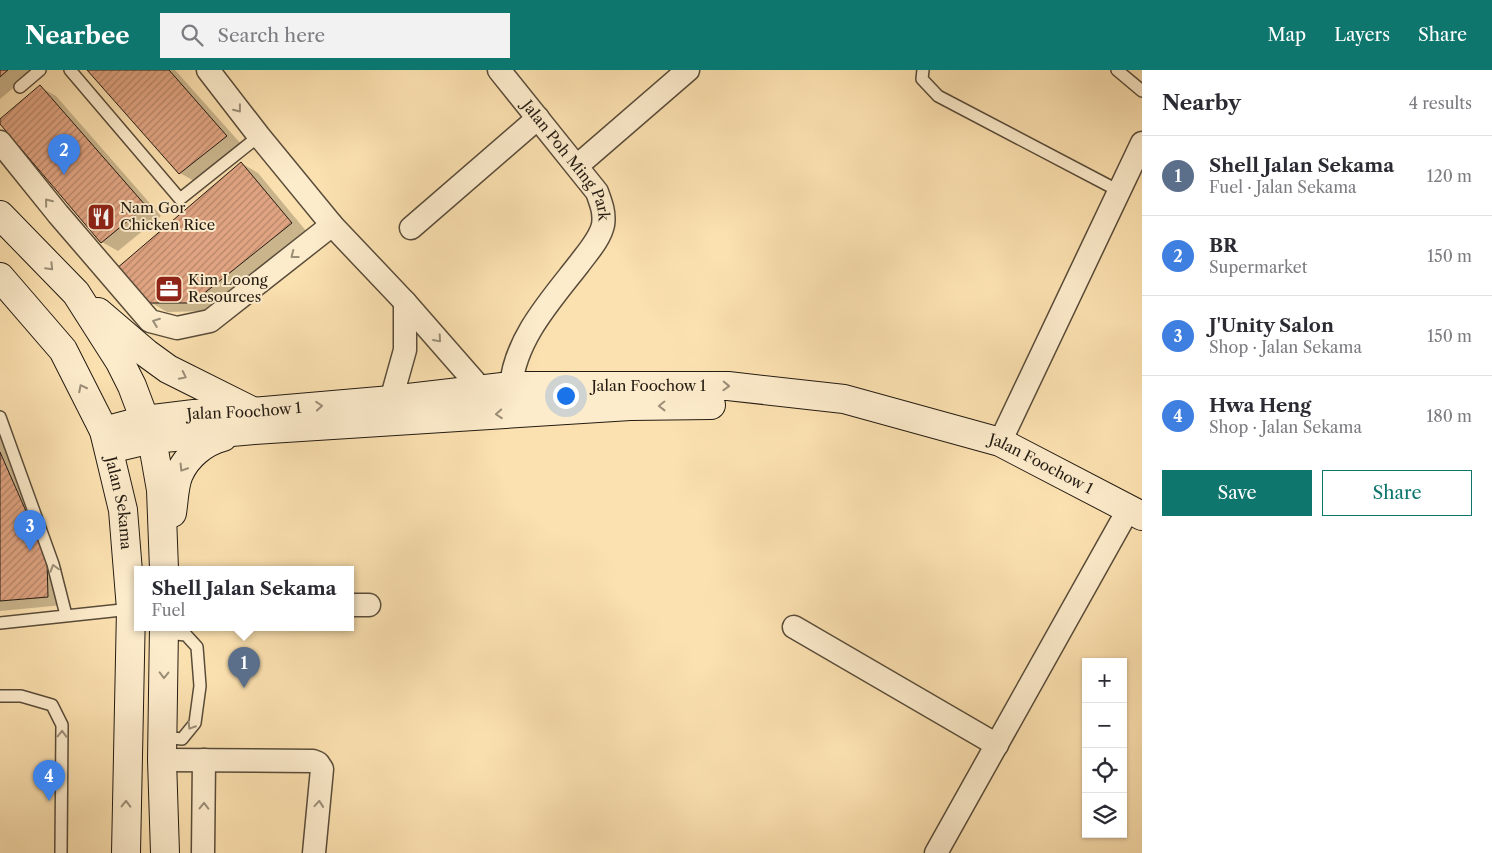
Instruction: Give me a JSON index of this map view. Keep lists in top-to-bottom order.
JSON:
{
  "streets": {
    "street": ["Jalan Poh Ming Park", "Jalan Foochow 1", "Jalan Sekama"]
  },
  "crossings": [
    ["Jalan Poh Ming Park", "Jalan Foochow 1"],
    ["Jalan Foochow 1", "Jalan Sekama"]
  ],
  "places": {
    "restaurant": ["Nam Gor Chicken Rice"],
    "office": ["Kim Loong Resources"]
  },
  "page": {
    "header": "Nearbee",
    "search": "Search here",
    "nav": ["Map", "Layers", "Share"],
    "heading": ["Nearby", "4 results"],
    "pins": [
      "2",
      "3",
      "1",
      "4"
    ],
    "list": [
      {
        "mark": "1",
        "name": "Shell Jalan Sekama",
        "note": "Fuel · Jalan Sekama",
        "value": "120 m"
      },
      {
        "mark": "2",
        "name": "BR",
        "note": "Supermarket",
        "value": "150 m"
      },
      {
        "mark": "3",
        "name": "J'Unity Salon",
        "note": "Shop · Jalan Sekama",
        "value": "150 m"
      },
      {
        "mark": "4",
        "name": "Hwa Heng",
        "note": "Shop · Jalan Sekama",
        "value": "180 m"
      }
    ],
    "buttons": ["Save", "Share"],
    "popup": ["Shell Jalan Sekama", "Fuel"],
    "map_buttons": ["+", "−"]
  }
}
